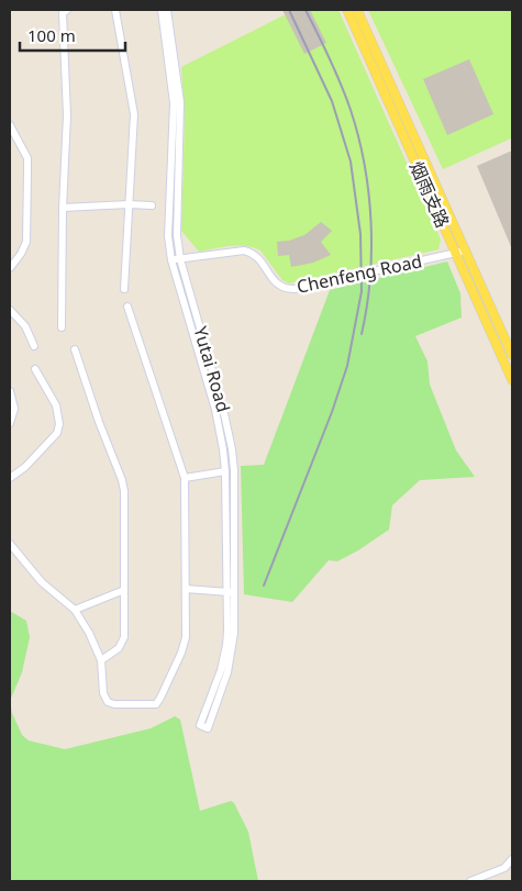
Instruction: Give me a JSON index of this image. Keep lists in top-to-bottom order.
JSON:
{
  "streets": {
    "main road": ["烟雨支路"],
    "street": ["Chenfeng Road", "Yutai Road"]
  },
  "crossings": [
    ["烟雨支路", "Chenfeng Road"],
    ["Chenfeng Road", "Yutai Road"]
  ],
  "scale_bar": "100 m"
}
